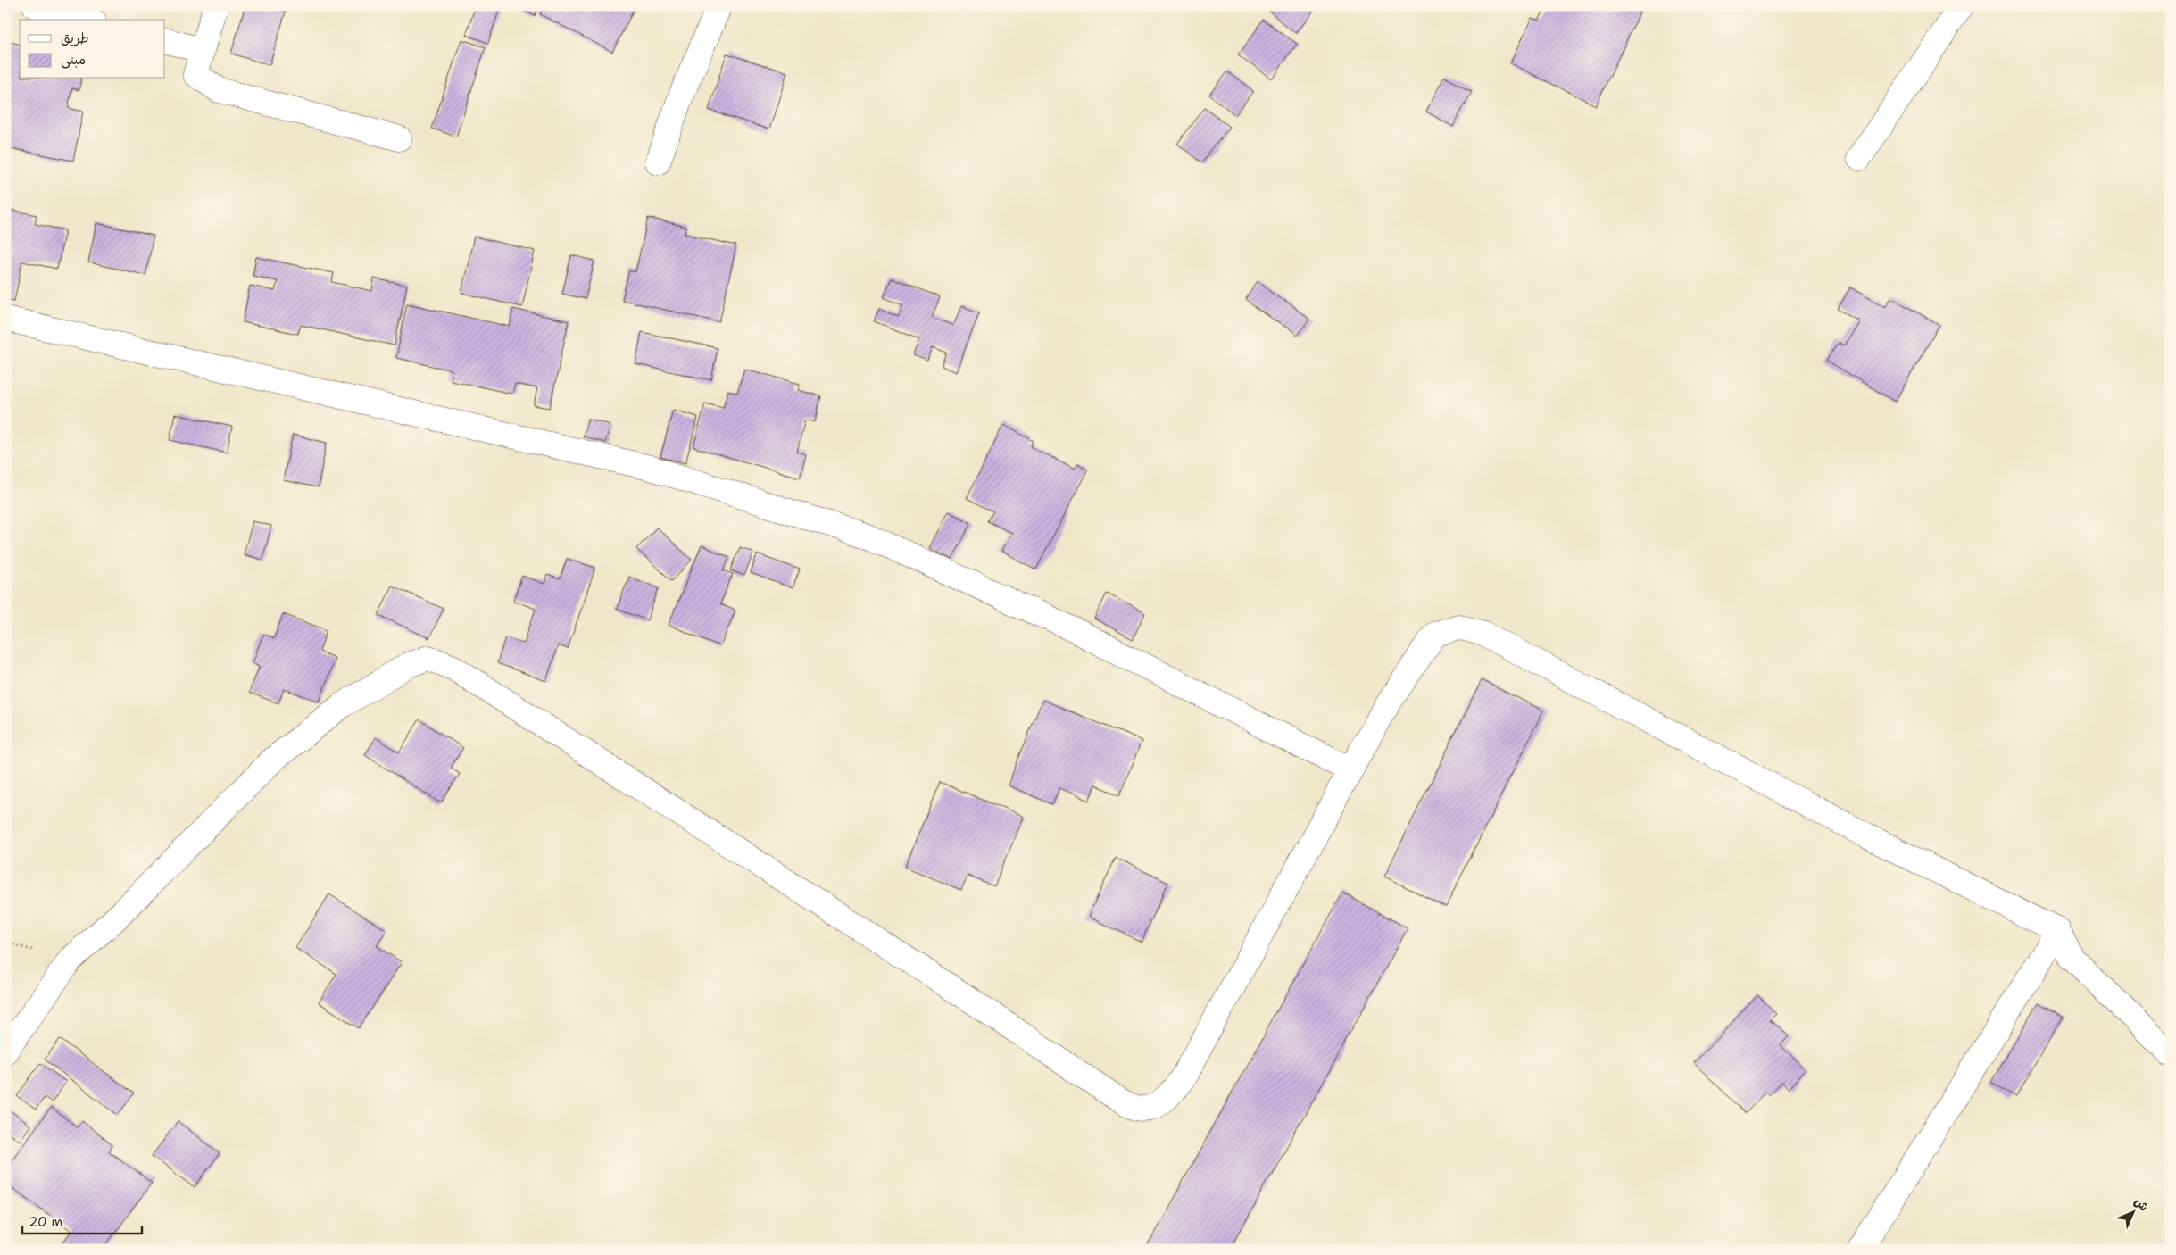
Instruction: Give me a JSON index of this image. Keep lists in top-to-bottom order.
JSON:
{
  "legend": ["طريق", "مبنى"],
  "scale_bar": "20 m",
  "north": "top right"
}
